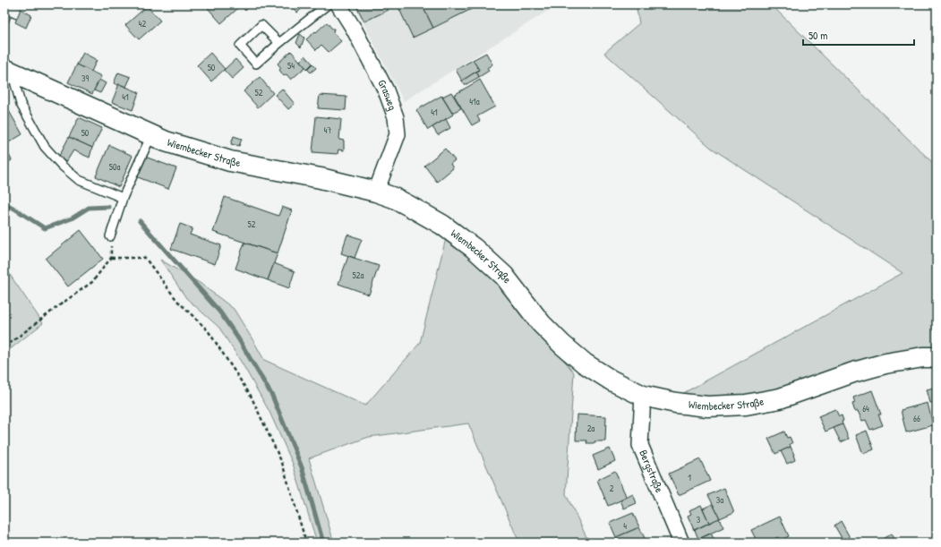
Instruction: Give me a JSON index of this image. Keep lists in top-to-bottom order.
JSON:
{
  "streets": {
    "street": ["Grasweg", "Wiembecker Straße", "Bergstraße"]
  },
  "crossings": [
    ["Grasweg", "Wiembecker Straße"],
    ["Wiembecker Straße", "Bergstraße"]
  ],
  "house_numbers": [
    "42",
    "54",
    "50",
    "39",
    "52",
    "41",
    "41a",
    "41",
    "47",
    "50",
    "50a",
    "52",
    "52a",
    "64",
    "66",
    "2a",
    "1",
    "2",
    "3a",
    "3",
    "4"
  ],
  "scale_bar": "50 m"
}
